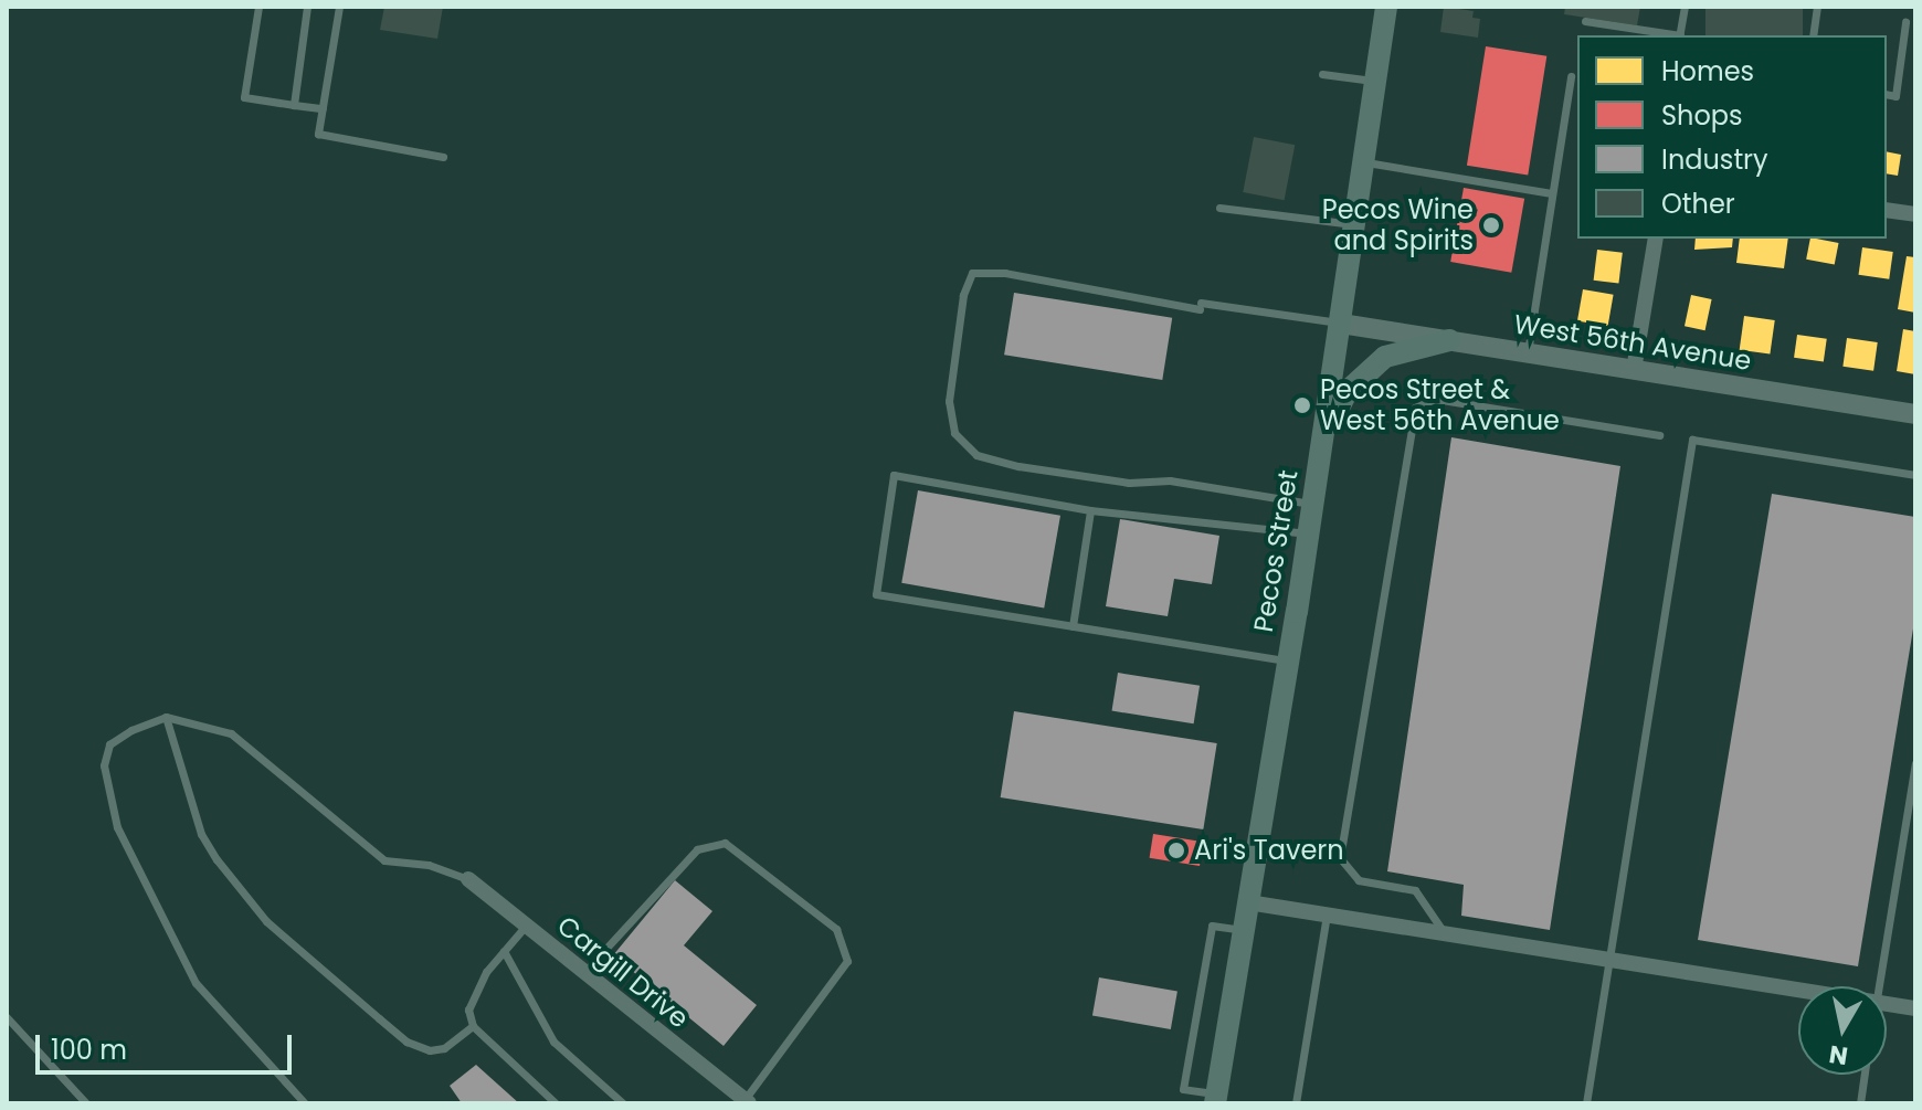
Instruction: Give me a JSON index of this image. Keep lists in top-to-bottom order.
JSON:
{
  "streets": {
    "main road": ["Pecos Street"],
    "street": ["West 56th Avenue", "Cargill Drive"]
  },
  "crossings": [
    ["West 56th Avenue", "Pecos Street"]
  ],
  "places": ["Pecos Wine and Spirits", "Pecos Street & West 56th Avenue", "Ari's Tavern"],
  "legend": [
    "Homes",
    "Shops",
    "Industry",
    "Other"
  ],
  "scale_bar": "100 m",
  "north": "bottom"
}
